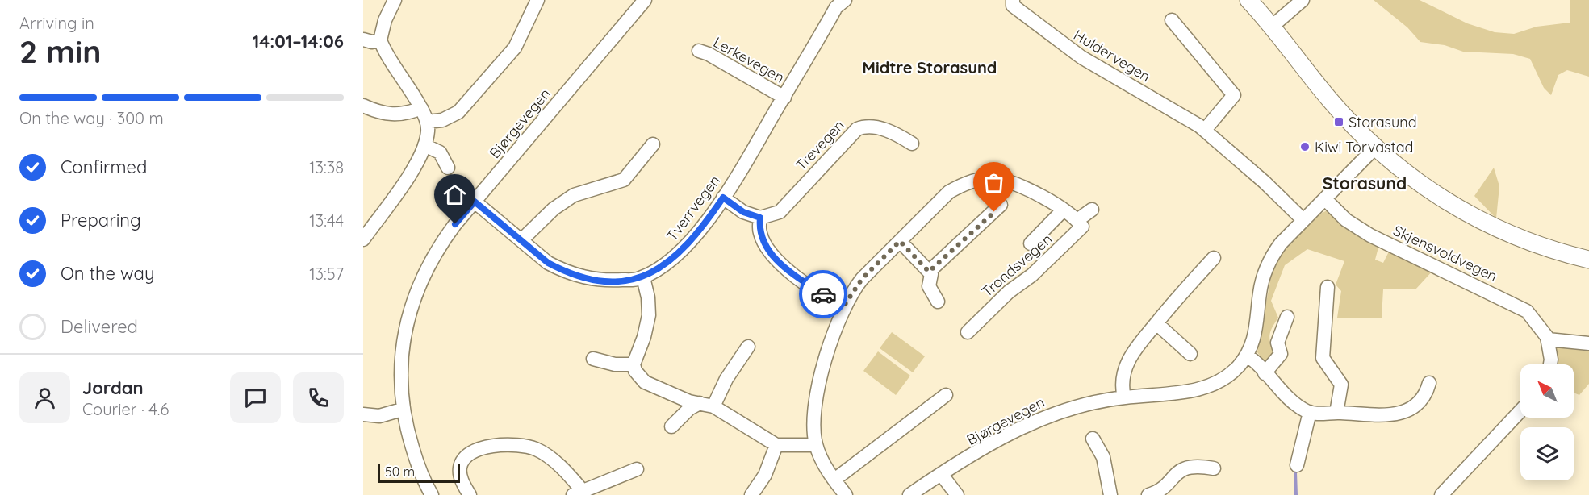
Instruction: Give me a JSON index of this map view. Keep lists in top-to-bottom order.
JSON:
{
  "streets": {
    "street": [
      "Huldervegen",
      "Lerkevegen",
      "Bjørgevegen",
      "Trevegen",
      "Tverrvegen",
      "Skjensvoldvegen",
      "Trondsvegen"
    ]
  },
  "crossings": [
    ["Huldervegen", "Bjørgevegen"],
    ["Lerkevegen", "Tverrvegen"],
    ["Bjørgevegen", "Tverrvegen"],
    ["Bjørgevegen", "Skjensvoldvegen"]
  ],
  "districts": ["Midtre Storasund", "Storasund"],
  "places": {
    "transit": ["Storasund"],
    "other": ["Kiwi Torvastad"]
  },
  "scale_bar": "50 m",
  "north": "top left",
  "page": {
    "heading": ["2 min", "Arriving in", "14:01–14:06"],
    "panel": ["Jordan", "Courier · 4.6"],
    "bar": "On the way · 300 m",
    "list": [
      ["Confirmed", "13:38"],
      ["Preparing", "13:44"],
      ["On the way", "13:57"],
      "Delivered"
    ],
    "scale": "50 m"
  }
}
